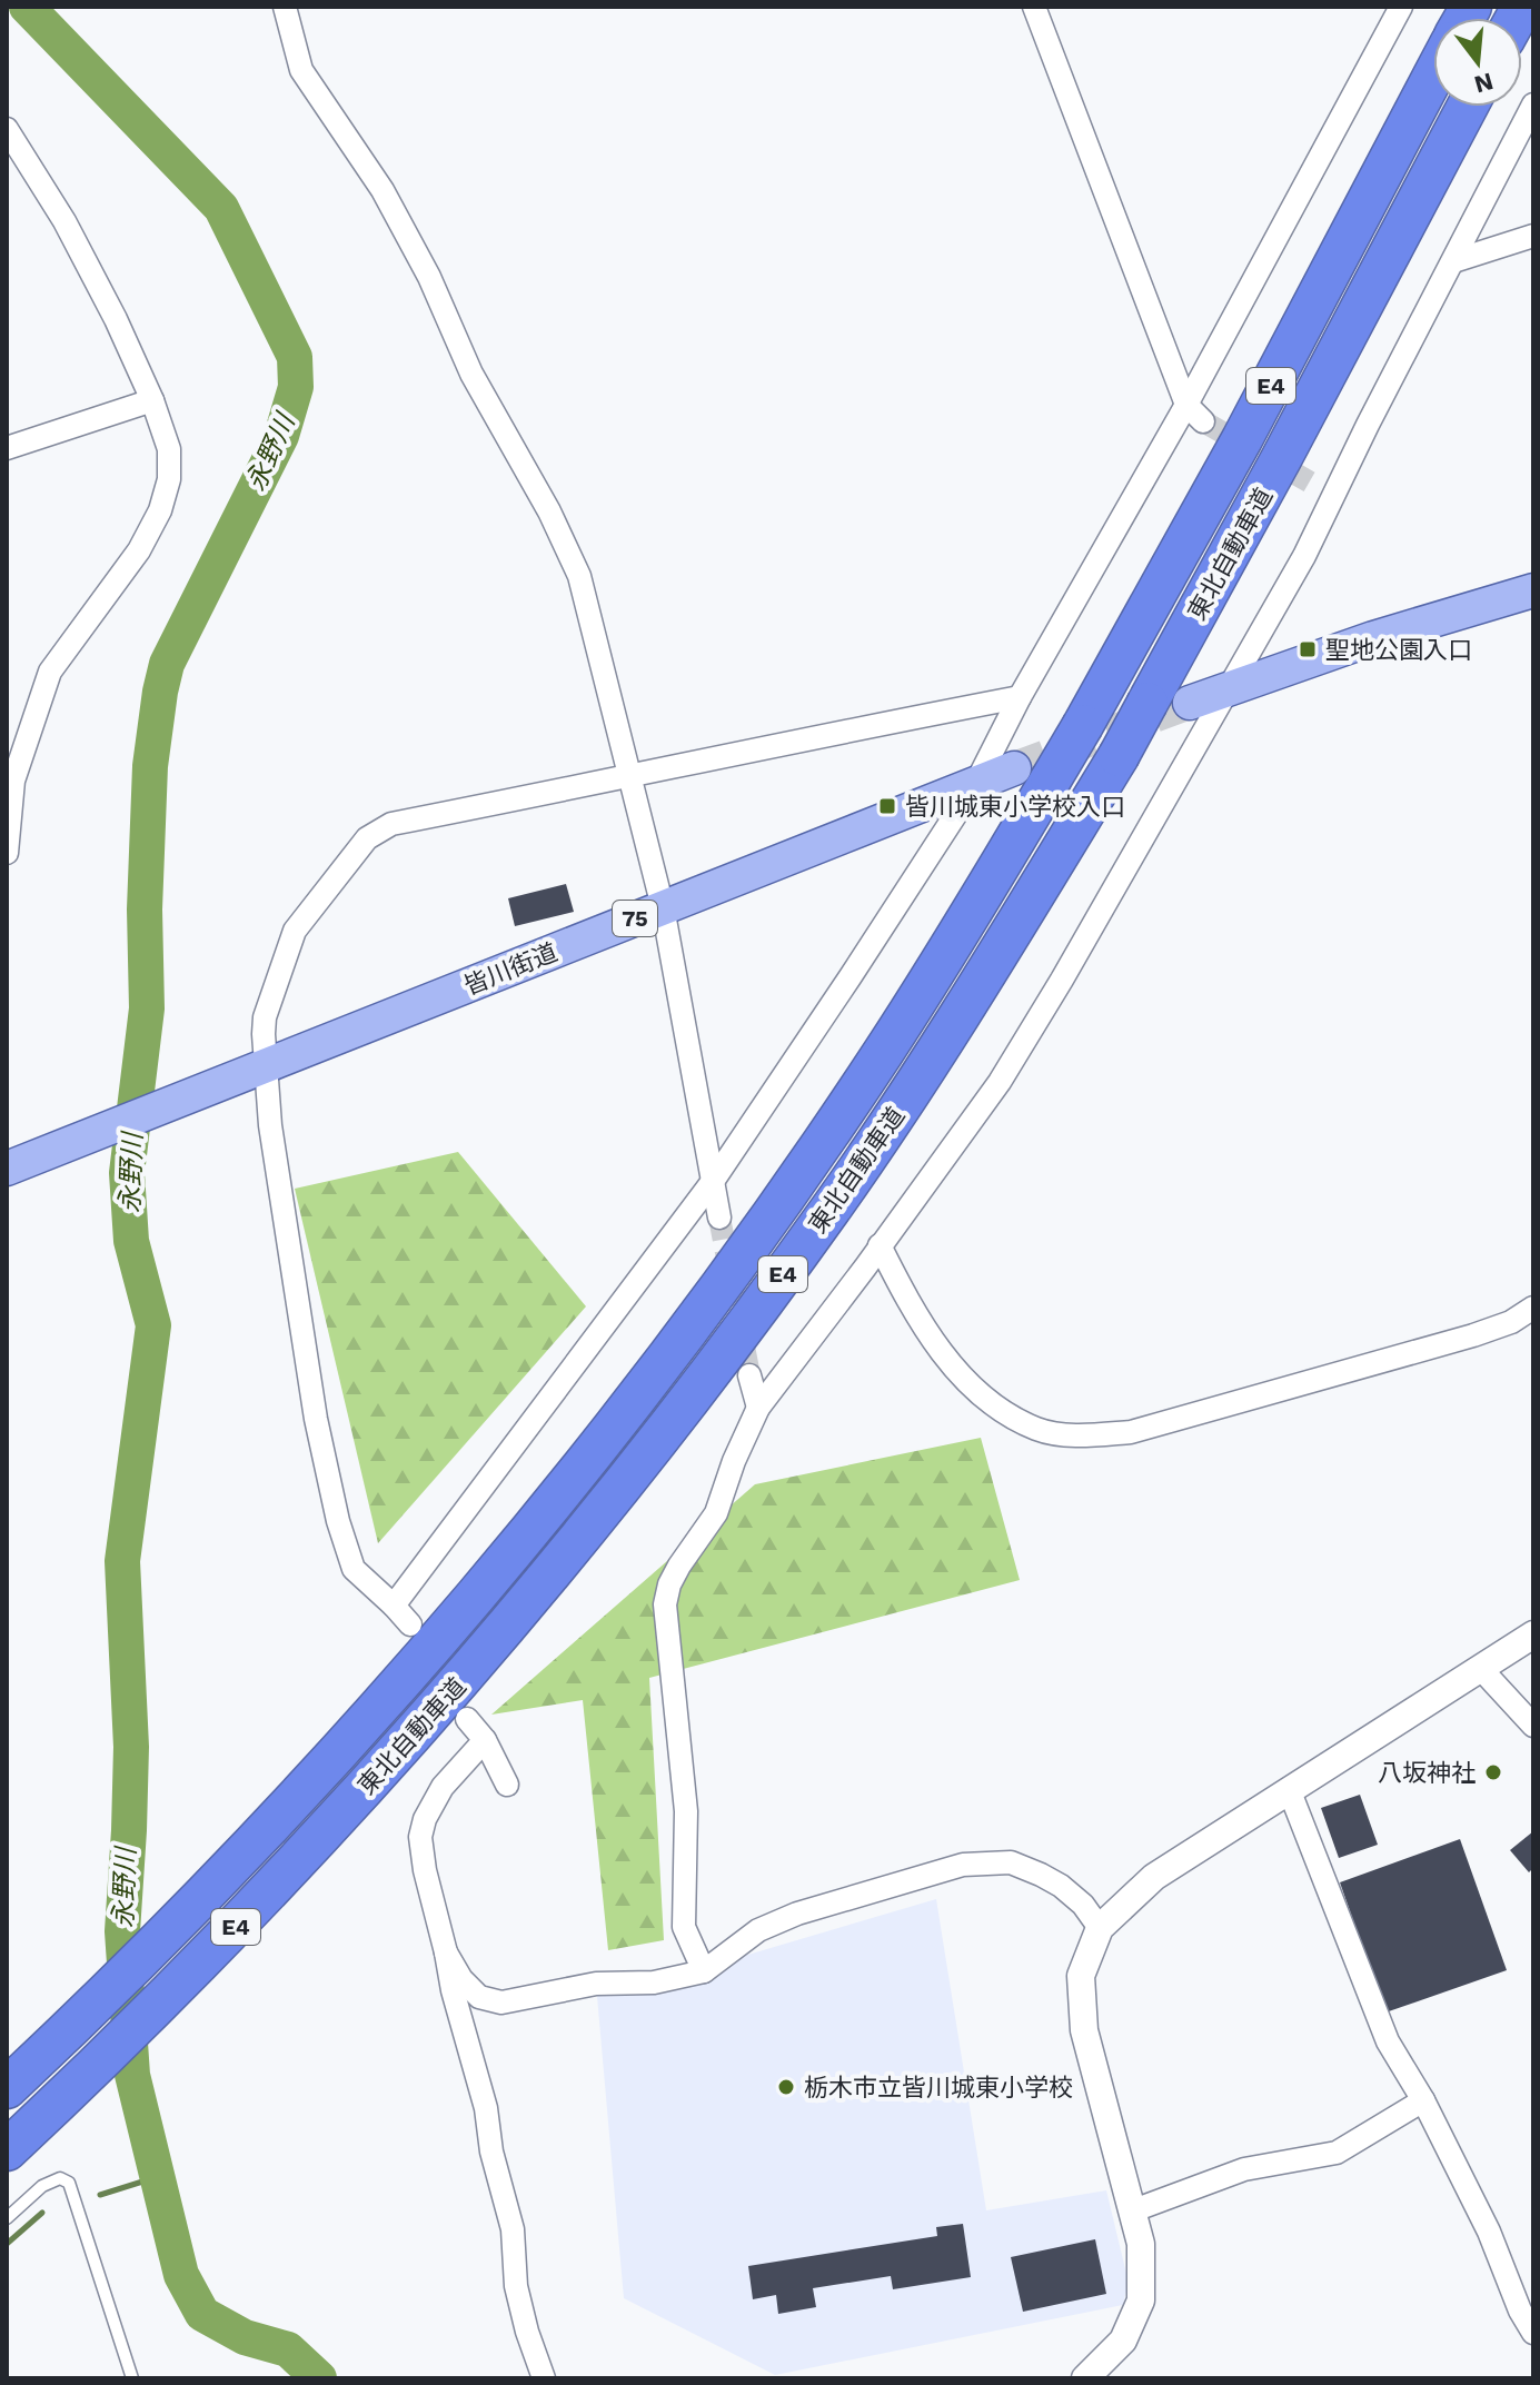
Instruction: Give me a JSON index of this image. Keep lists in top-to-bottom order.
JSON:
{
  "streets": {
    "highway": ["E4", "東北自動車道"],
    "main road": ["75", "皆川街道"]
  },
  "crossings": [
    ["東北自動車道", "皆川街道"]
  ],
  "water": ["永野川"],
  "places": {
    "transit": ["聖地公園入口", "皆川城東小学校入口"],
    "other": ["八坂神社", "栃木市立皆川城東小学校"]
  },
  "north": "bottom"
}
